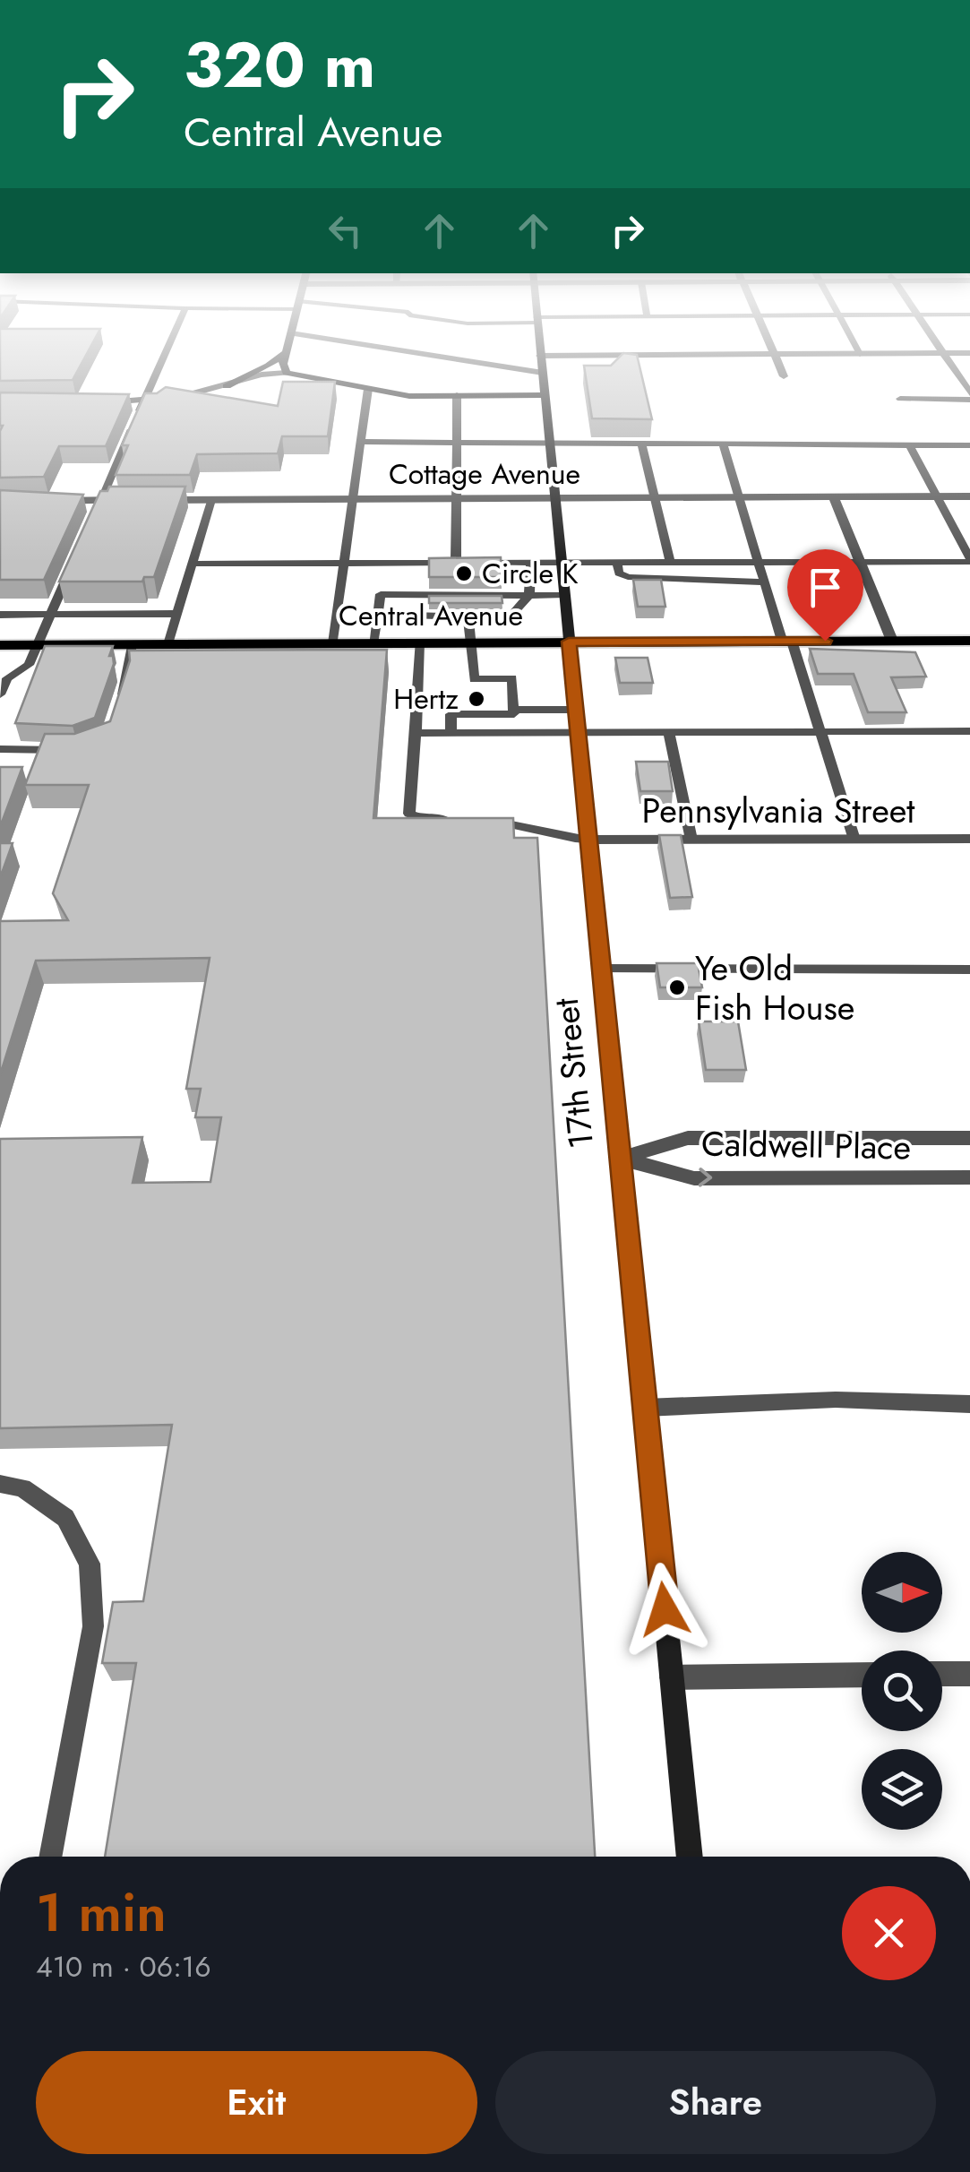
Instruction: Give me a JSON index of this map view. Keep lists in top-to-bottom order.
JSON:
{
  "streets": {
    "main road": ["Central Avenue"],
    "street": [
      "Cottage Avenue",
      "Pennsylvania Street",
      "17th Street",
      "Caldwell Place"
    ]
  },
  "crossings": [
    ["Cottage Avenue", "17th Street"],
    ["Central Avenue", "17th Street"],
    ["Pennsylvania Street", "17th Street"],
    ["17th Street", "Caldwell Place"]
  ],
  "places": ["Circle K", "Hertz", "Ye Old Fish House"],
  "north": "right",
  "page": {
    "turn": ["320 m", "Central Avenue"],
    "heading": ["1 min", "410 m · 06:16"],
    "buttons": ["Exit", "Share"]
  }
}
